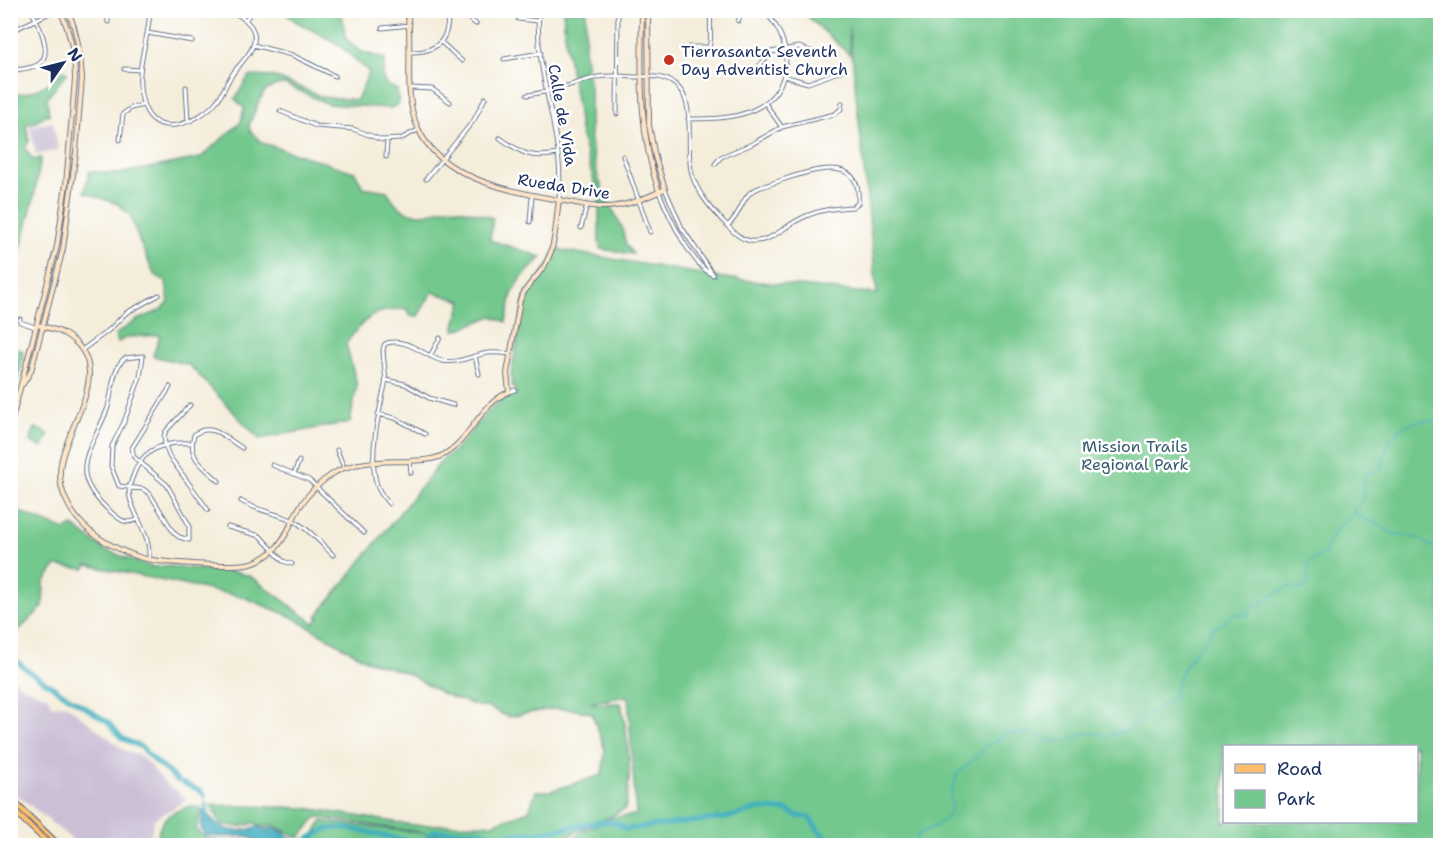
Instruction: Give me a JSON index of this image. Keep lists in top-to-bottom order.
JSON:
{
  "streets": {
    "street": ["Calle de Vida", "Rueda Drive"]
  },
  "crossings": [
    ["Calle de Vida", "Rueda Drive"]
  ],
  "parks": ["Mission Trails Regional Park"],
  "places": ["Tierrasanta Seventh Day Adventist Church"],
  "legend": ["Road", "Park"],
  "north": "top right"
}
